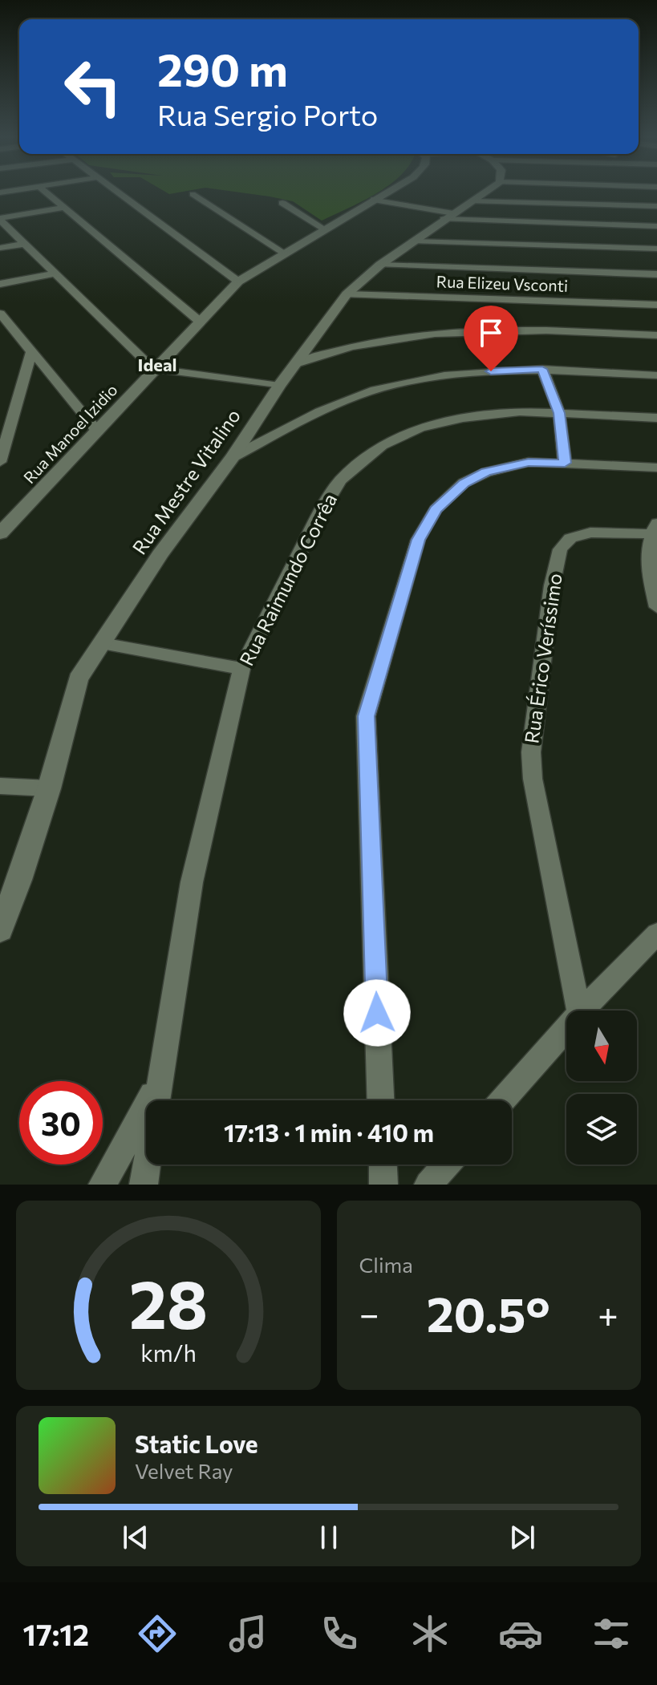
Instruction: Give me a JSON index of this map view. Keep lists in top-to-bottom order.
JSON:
{
  "streets": {
    "street": [
      "Rua Elizeu Vsconti",
      "Rua Manoel Izidio",
      "Rua Mestre Vitalino",
      "Rua Raimundo Corrêa",
      "Rua Érico Veríssimo"
    ]
  },
  "crossings": [
    ["Rua Elizeu Vsconti", "Rua Mestre Vitalino"]
  ],
  "districts": ["Ideal"],
  "north": "bottom",
  "page": {
    "turn": ["290 m", "Rua Sergio Porto"],
    "limit": "30",
    "trip": "17:13 · 1 min · 410 m",
    "tile": "Clima",
    "heat": ["−", "20.5°", "+"],
    "song": ["Static Love", "Velvet Ray"],
    "tabs": "17:12",
    "gauge": ["28", "km/h"]
  }
}
